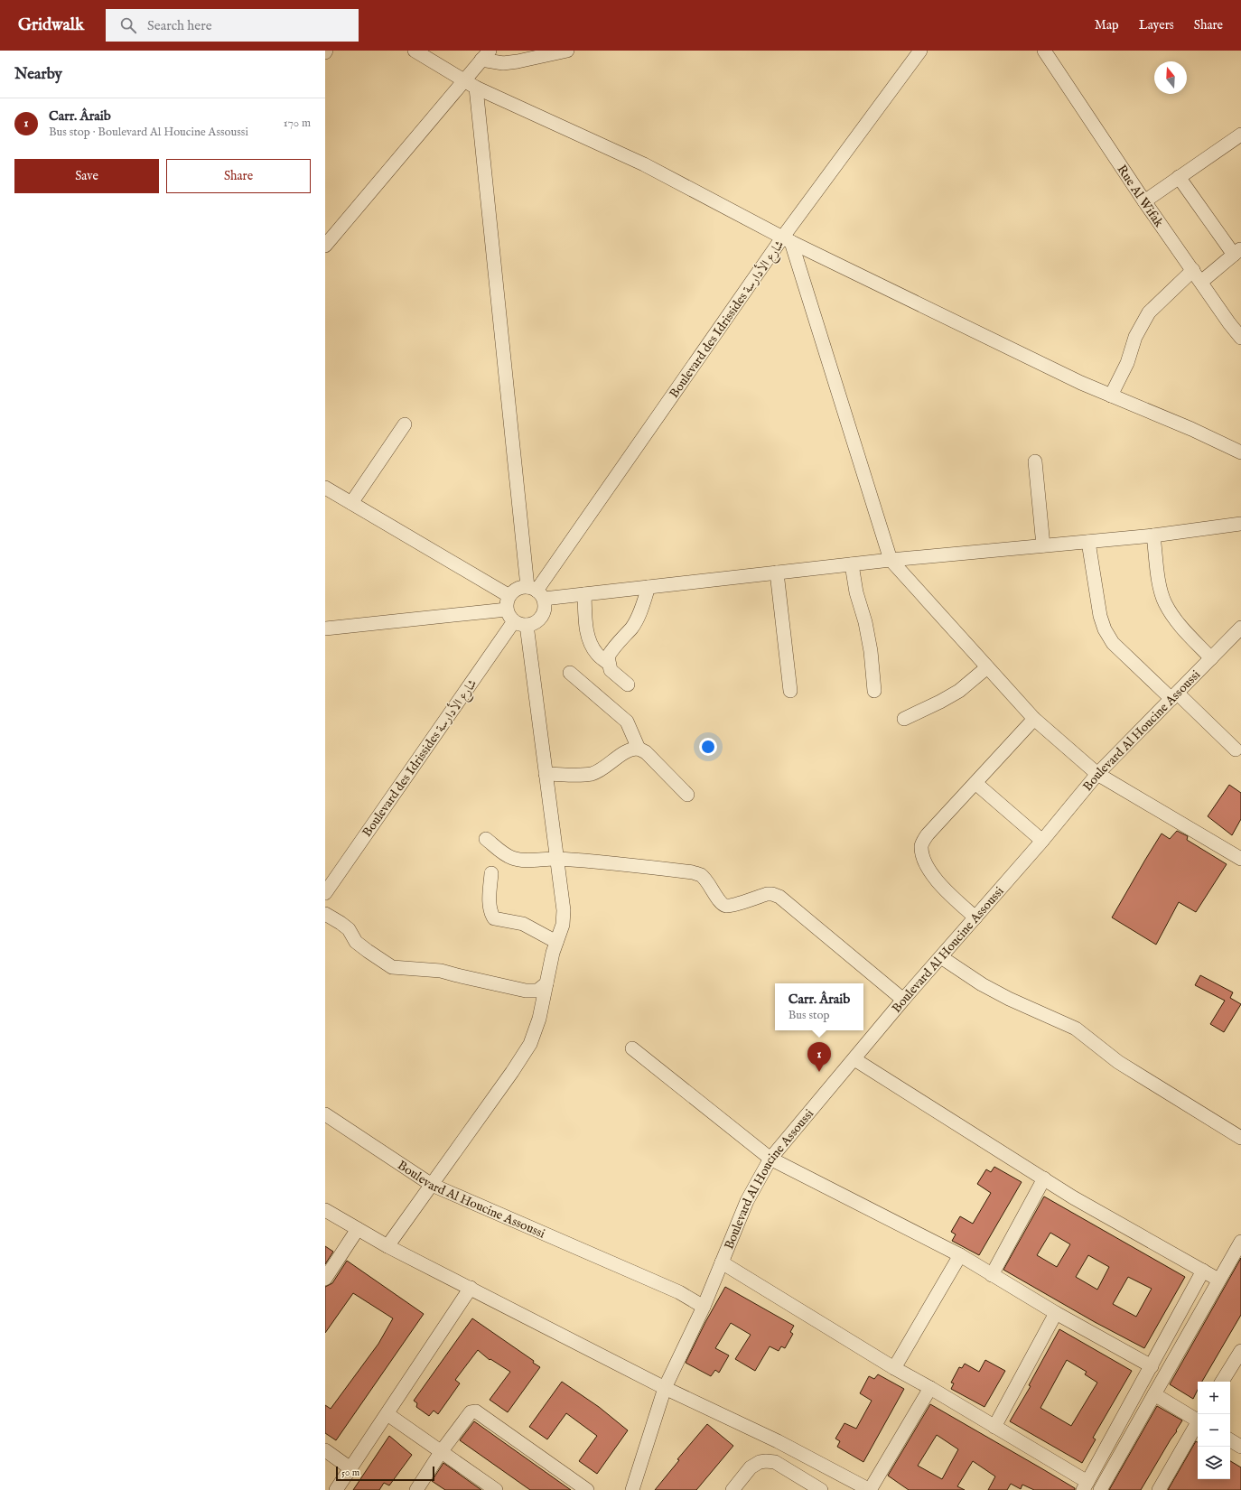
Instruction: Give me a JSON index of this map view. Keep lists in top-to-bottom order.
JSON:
{
  "streets": {
    "street": ["Rue Al Wifak", "Boulevard des Idrissides شارع الأدارسة", "Boulevard Al Houcine Assoussi"]
  },
  "scale_bar": "50 m",
  "north": "top",
  "page": {
    "header": "Gridwalk",
    "search": "Search here",
    "nav": ["Map", "Layers", "Share"],
    "heading": "Nearby",
    "list": [
      {
        "mark": "1",
        "name": "Carr. Âraib",
        "note": "Bus stop · Boulevard Al Houcine Assoussi",
        "value": "170 m"
      }
    ],
    "buttons": ["Save", "Share"],
    "popup": ["Carr. Âraib", "Bus stop"],
    "pins": "1",
    "map_buttons": ["+", "−"],
    "scale": "50 m"
  }
}
